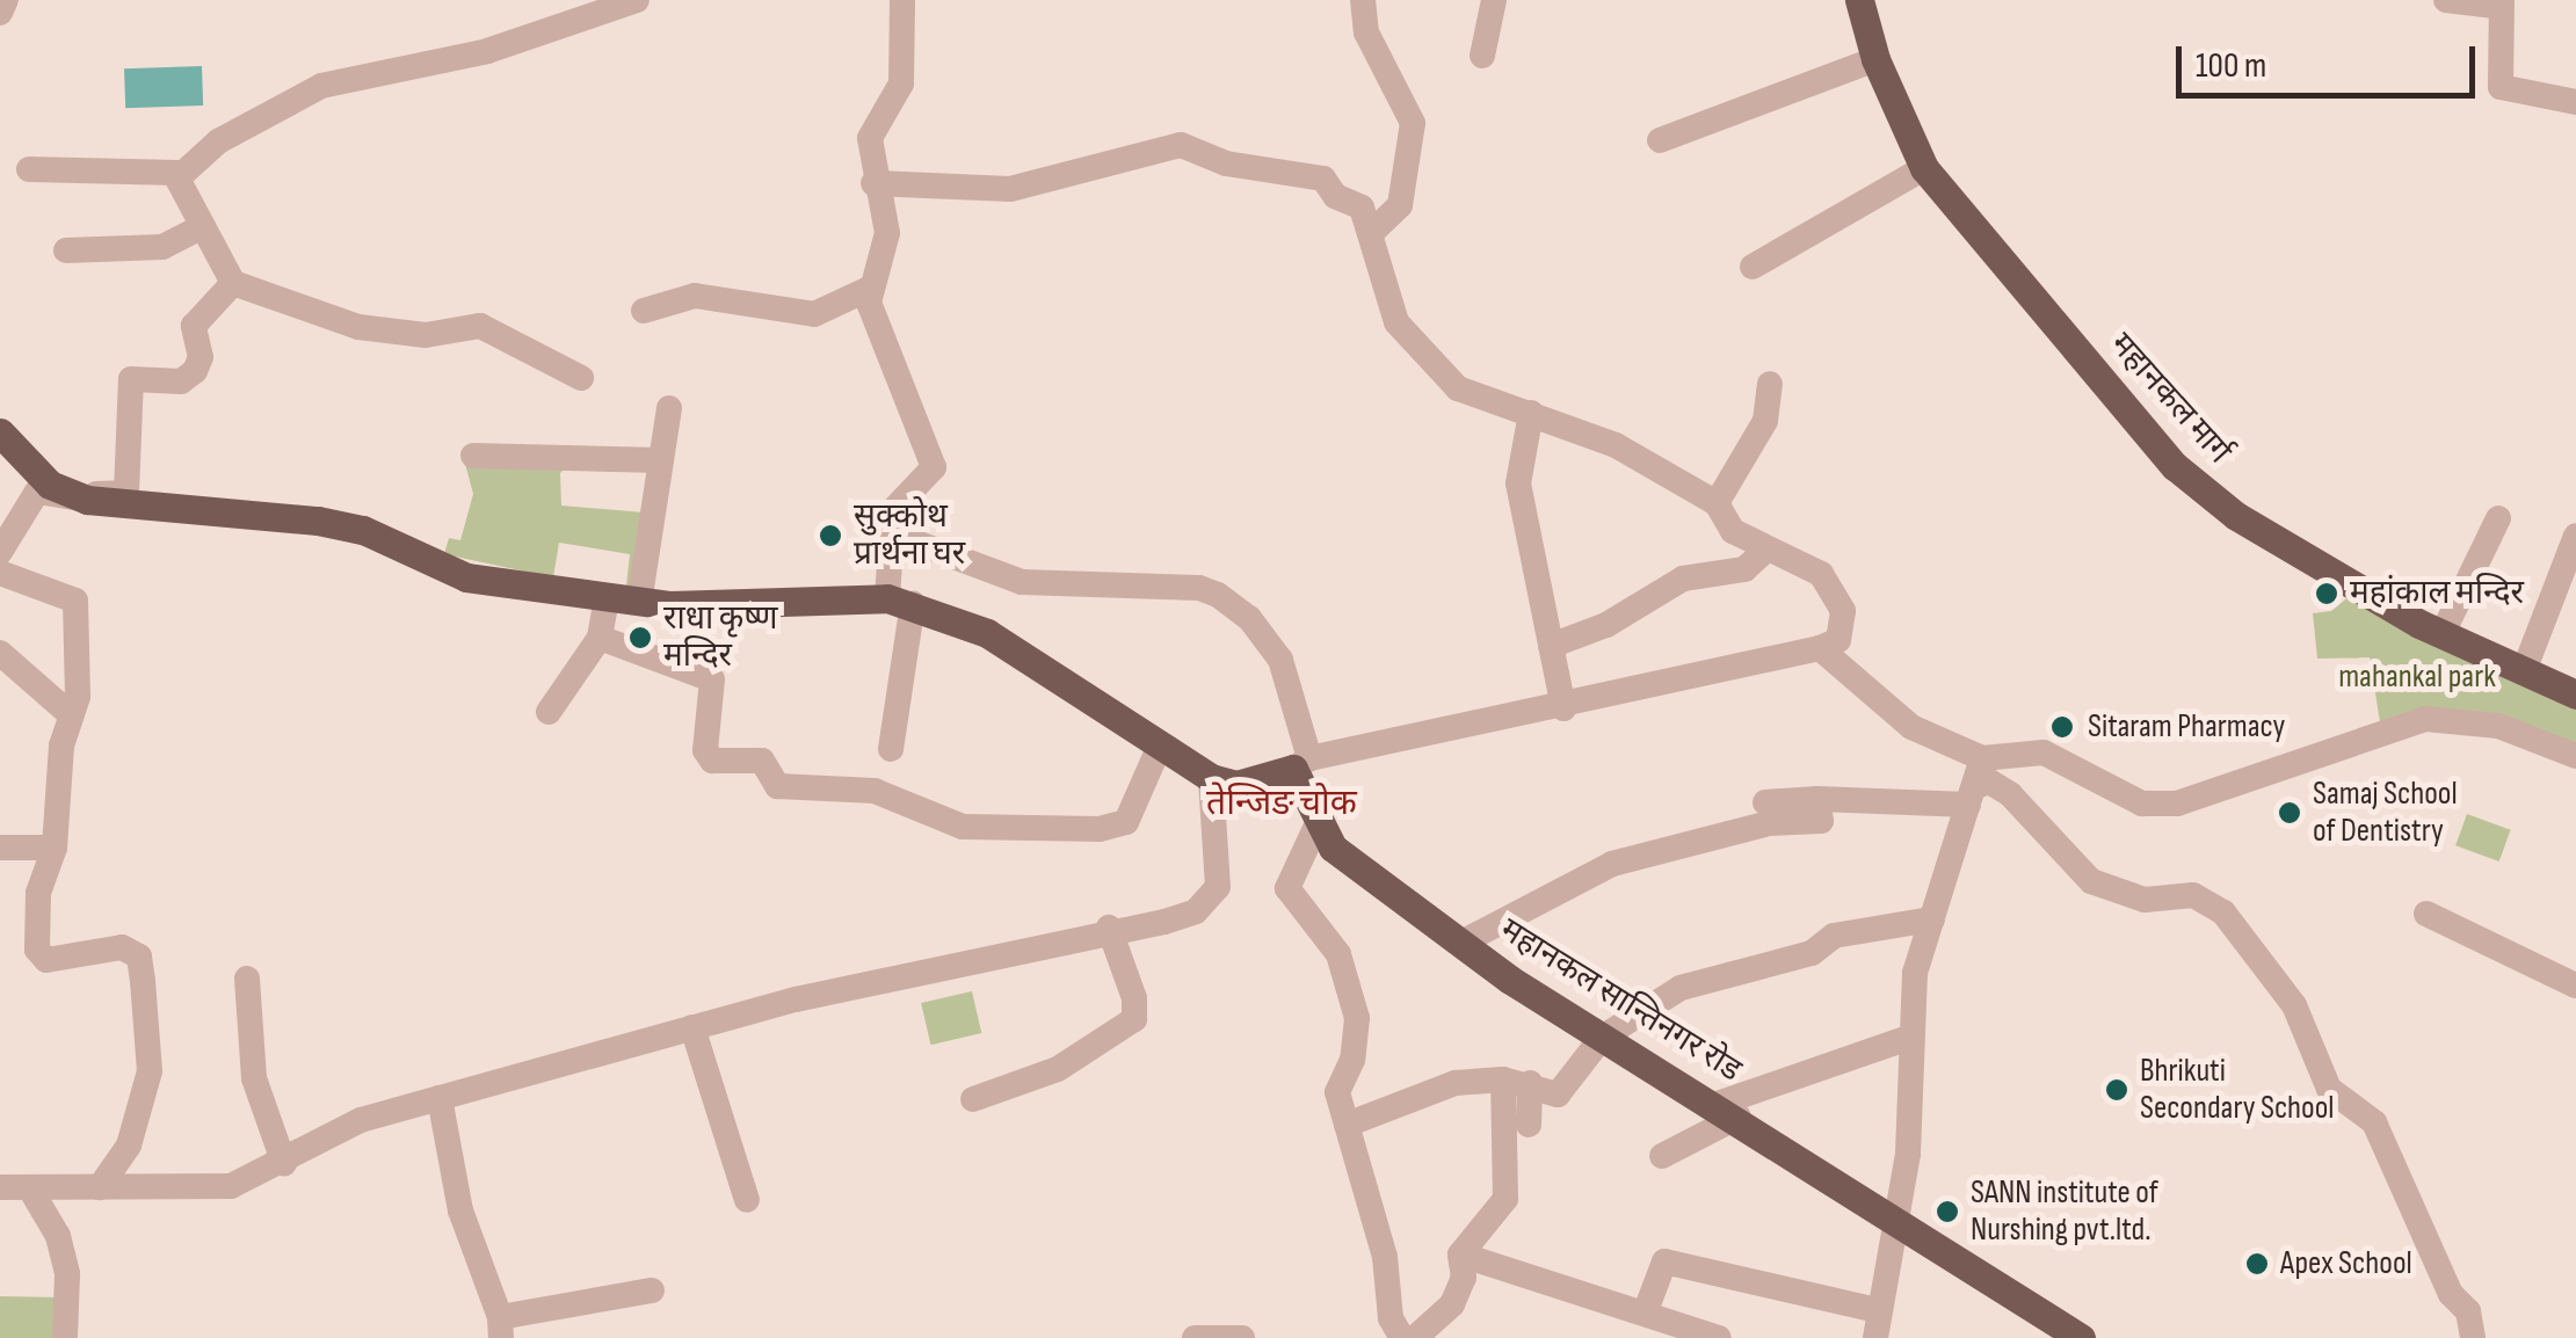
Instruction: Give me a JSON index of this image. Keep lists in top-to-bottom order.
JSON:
{
  "streets": {
    "main road": ["महानकल मार्ग", "महानकल सान्तिनगर रोड"]
  },
  "districts": ["तेन्जिङ चोक"],
  "parks": ["mahankal park"],
  "places": [
    "सुक्कोथ प्रार्थना घर",
    "महांकाल मन्दिर",
    "राधा कृष्ण मन्दिर",
    "Sitaram Pharmacy",
    "Samaj School of Dentistry",
    "Bhrikuti Secondary School",
    "SANN institute of Nurshing pvt.ltd.",
    "Apex School"
  ],
  "scale_bar": "100 m"
}
